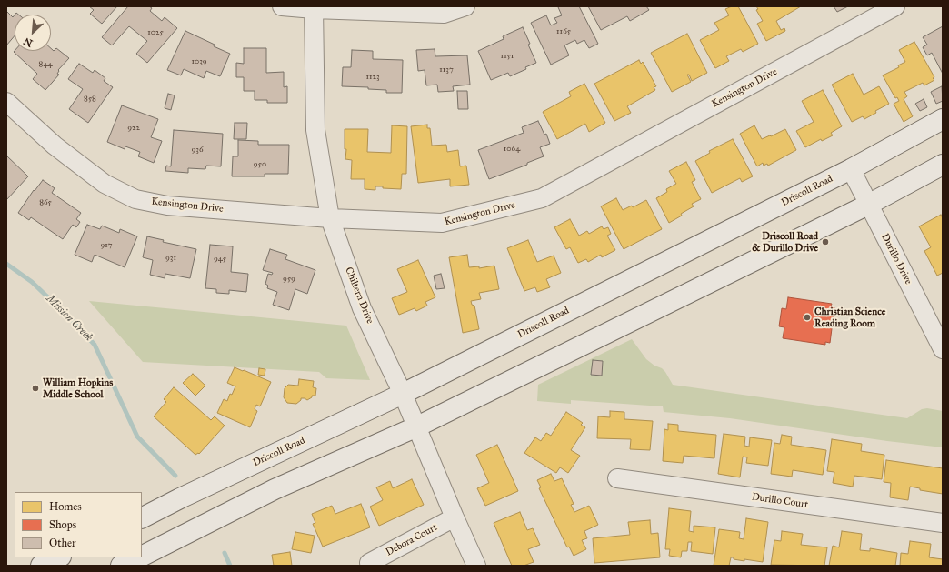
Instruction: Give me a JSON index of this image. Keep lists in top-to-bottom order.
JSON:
{
  "streets": {
    "street": [
      "Kensington Drive",
      "Driscoll Road",
      "Durillo Drive",
      "Chiltern Drive",
      "Durillo Court",
      "Debora Court"
    ]
  },
  "crossings": [
    ["Kensington Drive", "Chiltern Drive"],
    ["Driscoll Road", "Durillo Drive"],
    ["Driscoll Road", "Chiltern Drive"],
    ["Chiltern Drive", "Debora Court"]
  ],
  "water": ["Mission Creek"],
  "places": ["Driscoll Road & Durillo Drive", "Christian Science Reading Room", "William Hopkins Middle School"],
  "house_numbers": [
    "1165",
    "1025",
    "1151",
    "1039",
    "844",
    "1137",
    "1123",
    "858",
    "922",
    "1064",
    "936",
    "950",
    "865",
    "917",
    "931",
    "945",
    "959"
  ],
  "legend": ["Homes", "Shops", "Other"],
  "north": "bottom left"
}
